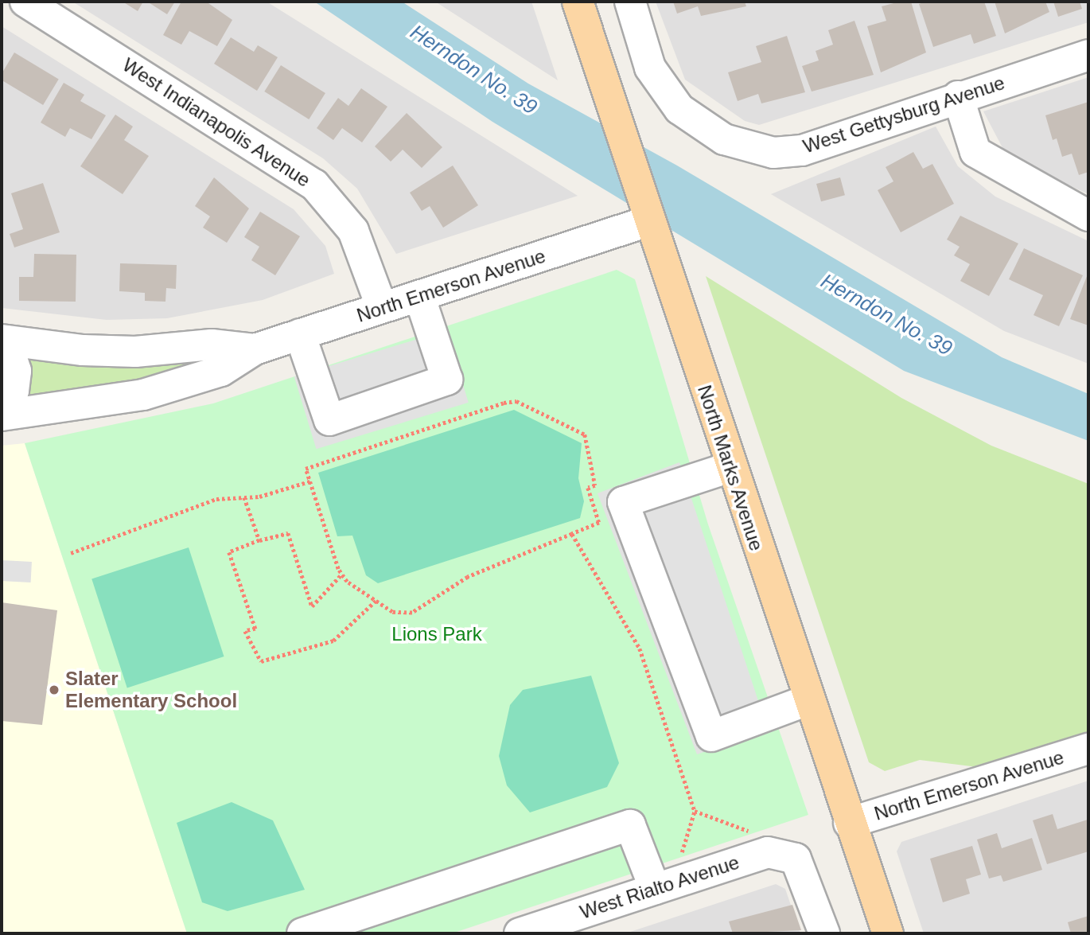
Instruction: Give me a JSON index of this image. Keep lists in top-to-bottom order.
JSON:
{
  "streets": {
    "main road": ["North Marks Avenue"],
    "street": [
      "West Gettysburg Avenue",
      "West Indianapolis Avenue",
      "North Emerson Avenue",
      "West Rialto Avenue"
    ]
  },
  "crossings": [
    ["West Indianapolis Avenue", "North Emerson Avenue"],
    ["North Emerson Avenue", "North Marks Avenue"]
  ],
  "water": ["Herndon No. 39"],
  "parks": ["Lions Park"],
  "places": ["Slater Elementary School"]
}
